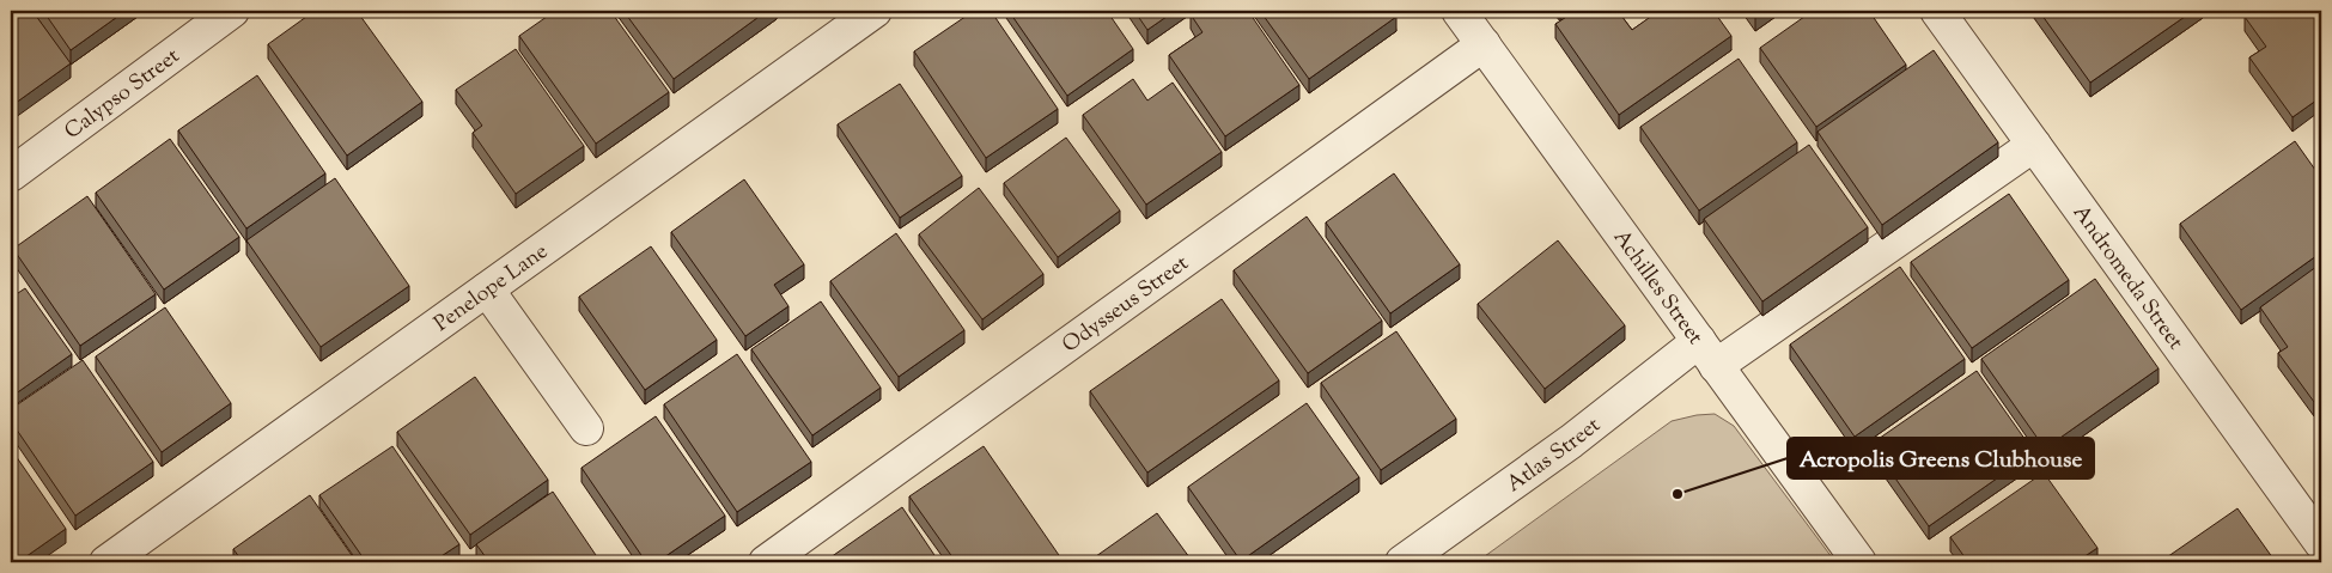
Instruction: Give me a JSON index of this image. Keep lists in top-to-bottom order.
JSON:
{
  "streets": {
    "street": [
      "Calypso Street",
      "Andromeda Street",
      "Penelope Lane",
      "Achilles Street",
      "Odysseus Street",
      "Atlas Street"
    ]
  },
  "crossings": [
    ["Andromeda Street", "Atlas Street"],
    ["Achilles Street", "Odysseus Street"],
    ["Achilles Street", "Atlas Street"]
  ],
  "places": ["Acropolis Greens Clubhouse"]
}
